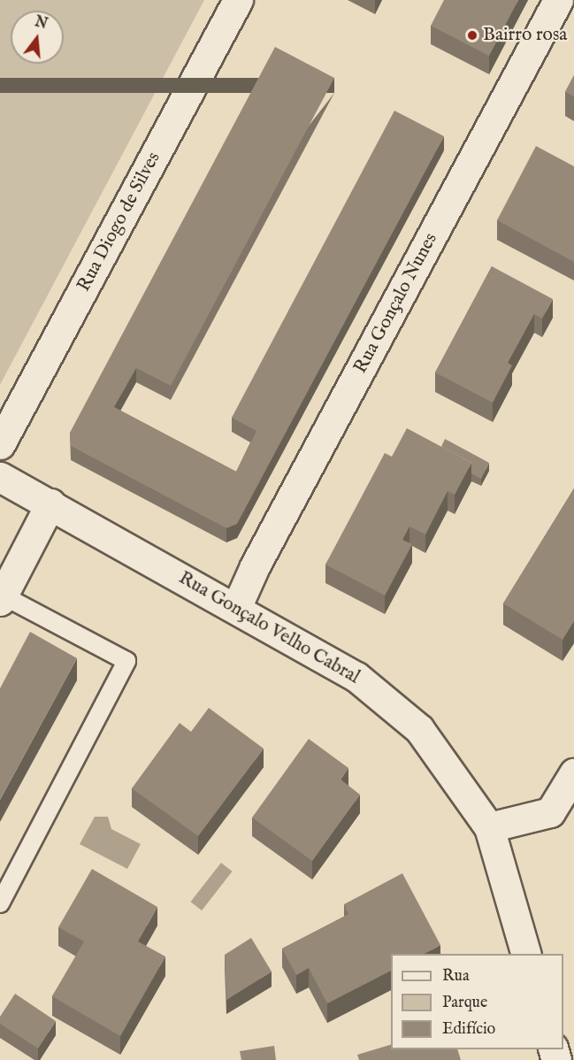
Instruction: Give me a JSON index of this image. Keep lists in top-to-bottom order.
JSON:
{
  "streets": {
    "street": ["Rua Diogo de Silves", "Rua Gonçalo Nunes", "Rua Gonçalo Velho Cabral"]
  },
  "crossings": [
    ["Rua Gonçalo Nunes", "Rua Gonçalo Velho Cabral"]
  ],
  "places": ["Bairro rosa"],
  "legend": ["Rua", "Parque", "Edifício"],
  "north": "top"
}
